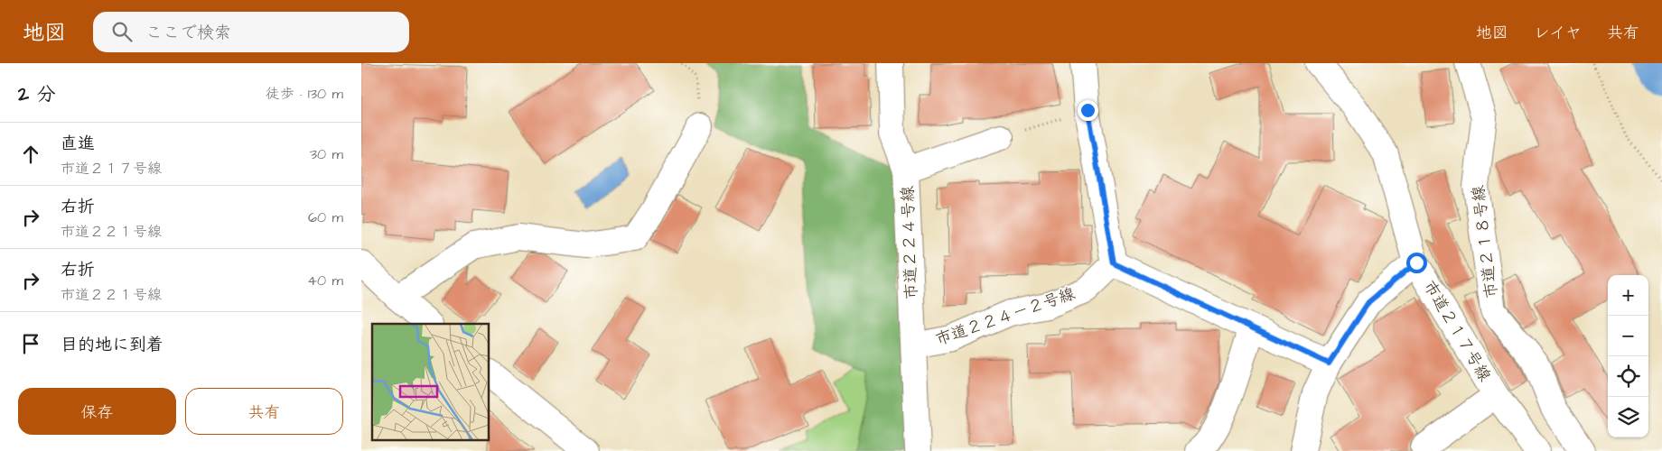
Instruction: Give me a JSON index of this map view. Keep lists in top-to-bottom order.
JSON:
{
  "streets": {
    "street": [
      "市道２１８号線",
      "市道２２４号線",
      "市道２２４－２号線",
      "市道２１７号線"
    ]
  },
  "crossings": [
    ["市道２２４号線", "市道２２４－２号線"]
  ],
  "page": {
    "header": "地図",
    "search": "ここで検索",
    "nav": ["地図", "レイヤ", "共有"],
    "heading": ["2 分", "徒歩 · 130 m"],
    "list": [
      ["直進", "市道２１７号線", "30 m"],
      ["右折", "市道２２１号線", "60 m"],
      ["右折", "市道２２１号線", "40 m"],
      "目的地に到着"
    ],
    "map_buttons": ["+", "−"],
    "buttons": ["保存", "共有"]
  }
}
